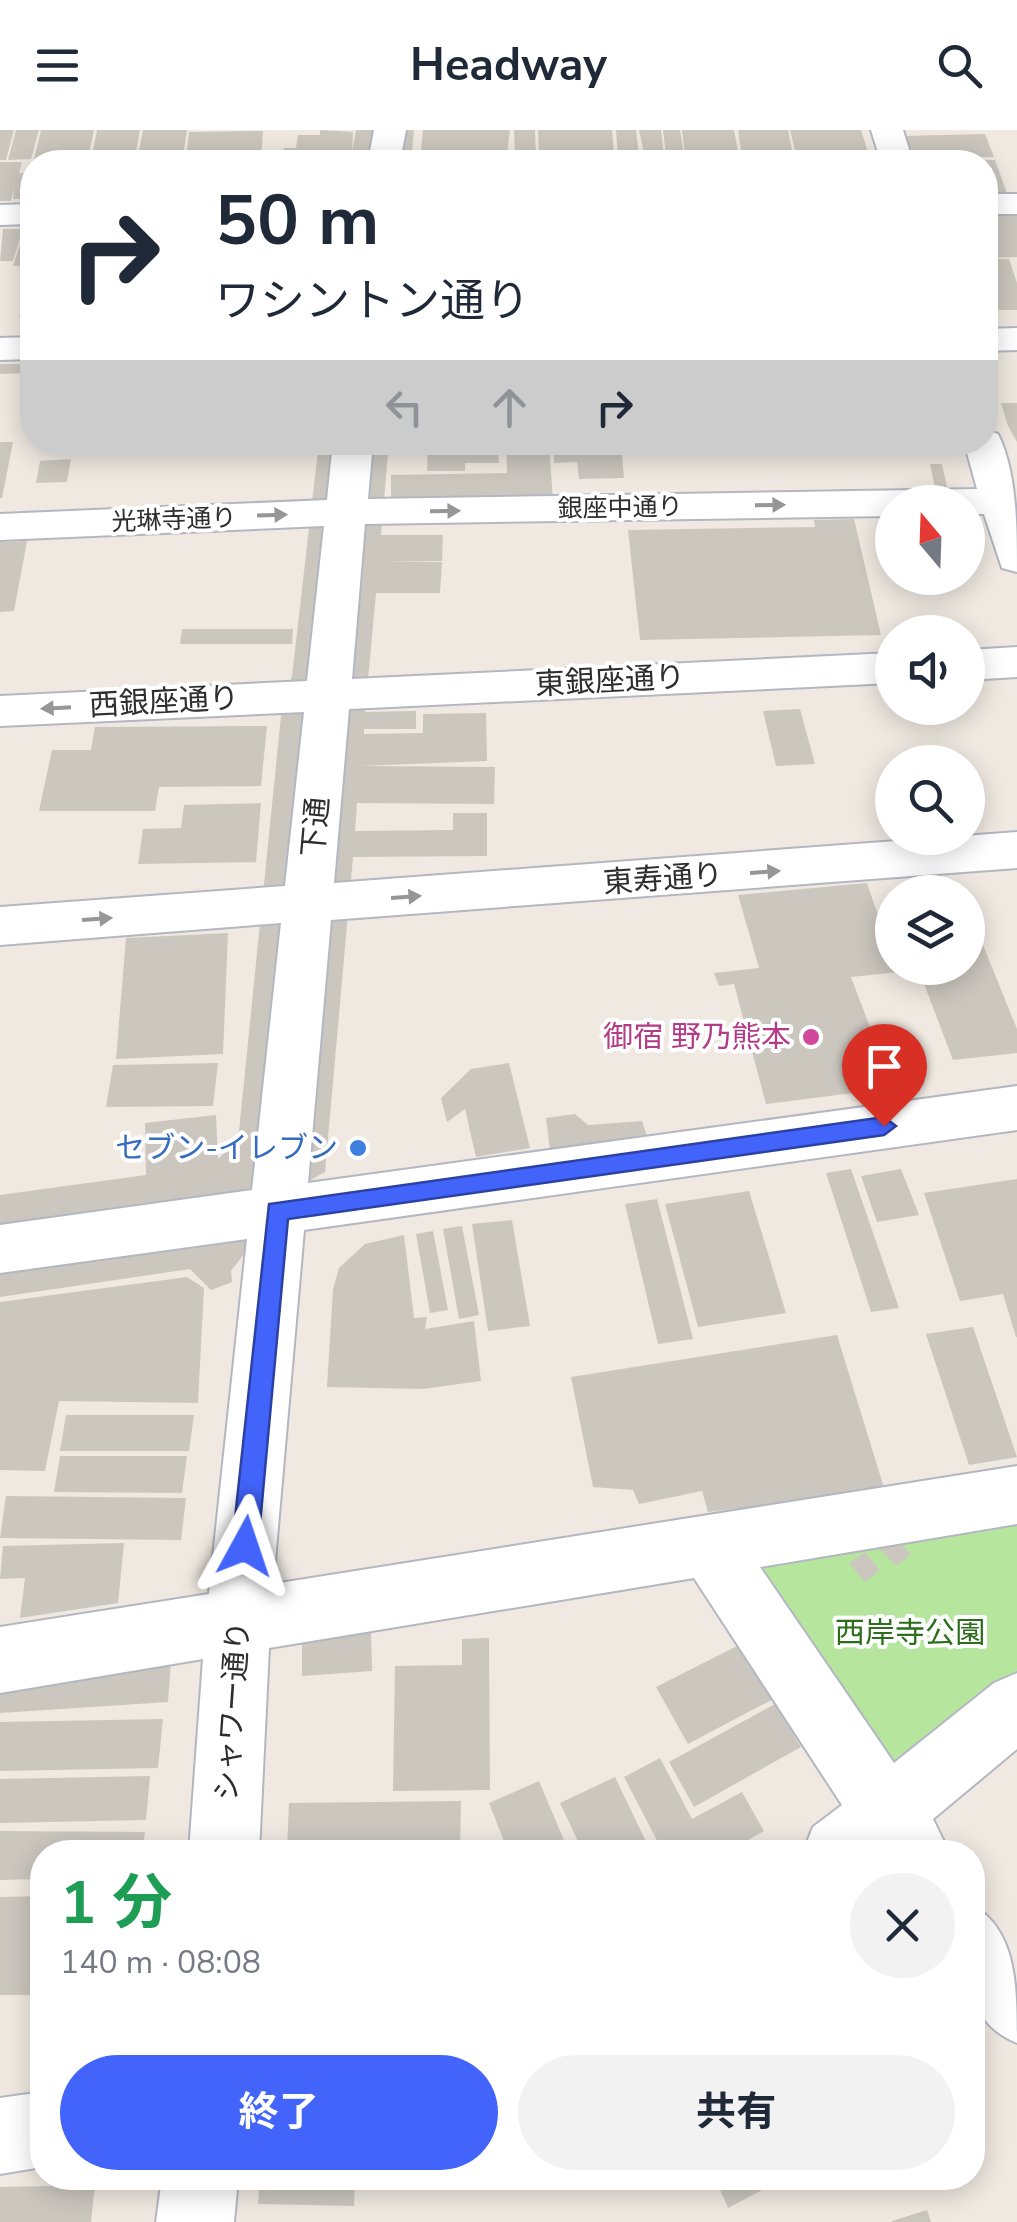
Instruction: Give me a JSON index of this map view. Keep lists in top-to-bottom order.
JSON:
{
  "streets": {
    "street": [
      "銀座中通り",
      "光琳寺通り",
      "東銀座通り",
      "西銀座通り",
      "下通",
      "東寿通り",
      "シャワー通り"
    ]
  },
  "crossings": [
    ["銀座中通り", "光琳寺通り"],
    ["銀座中通り", "下通"],
    ["光琳寺通り", "下通"],
    ["東銀座通り", "西銀座通り"],
    ["東銀座通り", "下通"],
    ["西銀座通り", "下通"],
    ["下通", "東寿通り"],
    ["下通", "シャワー通り"]
  ],
  "one_way": ["銀座中通り", "光琳寺通り", "西銀座通り"],
  "parks": ["西岸寺公園"],
  "places": ["御宿 野乃熊本", "セブン-イレブン"],
  "north": "top",
  "page": {
    "header": "Headway",
    "turn": ["50 m", "ワシントン通り"],
    "heading": ["1 分", "140 m · 08:08"],
    "buttons": ["終了", "共有"]
  }
}
